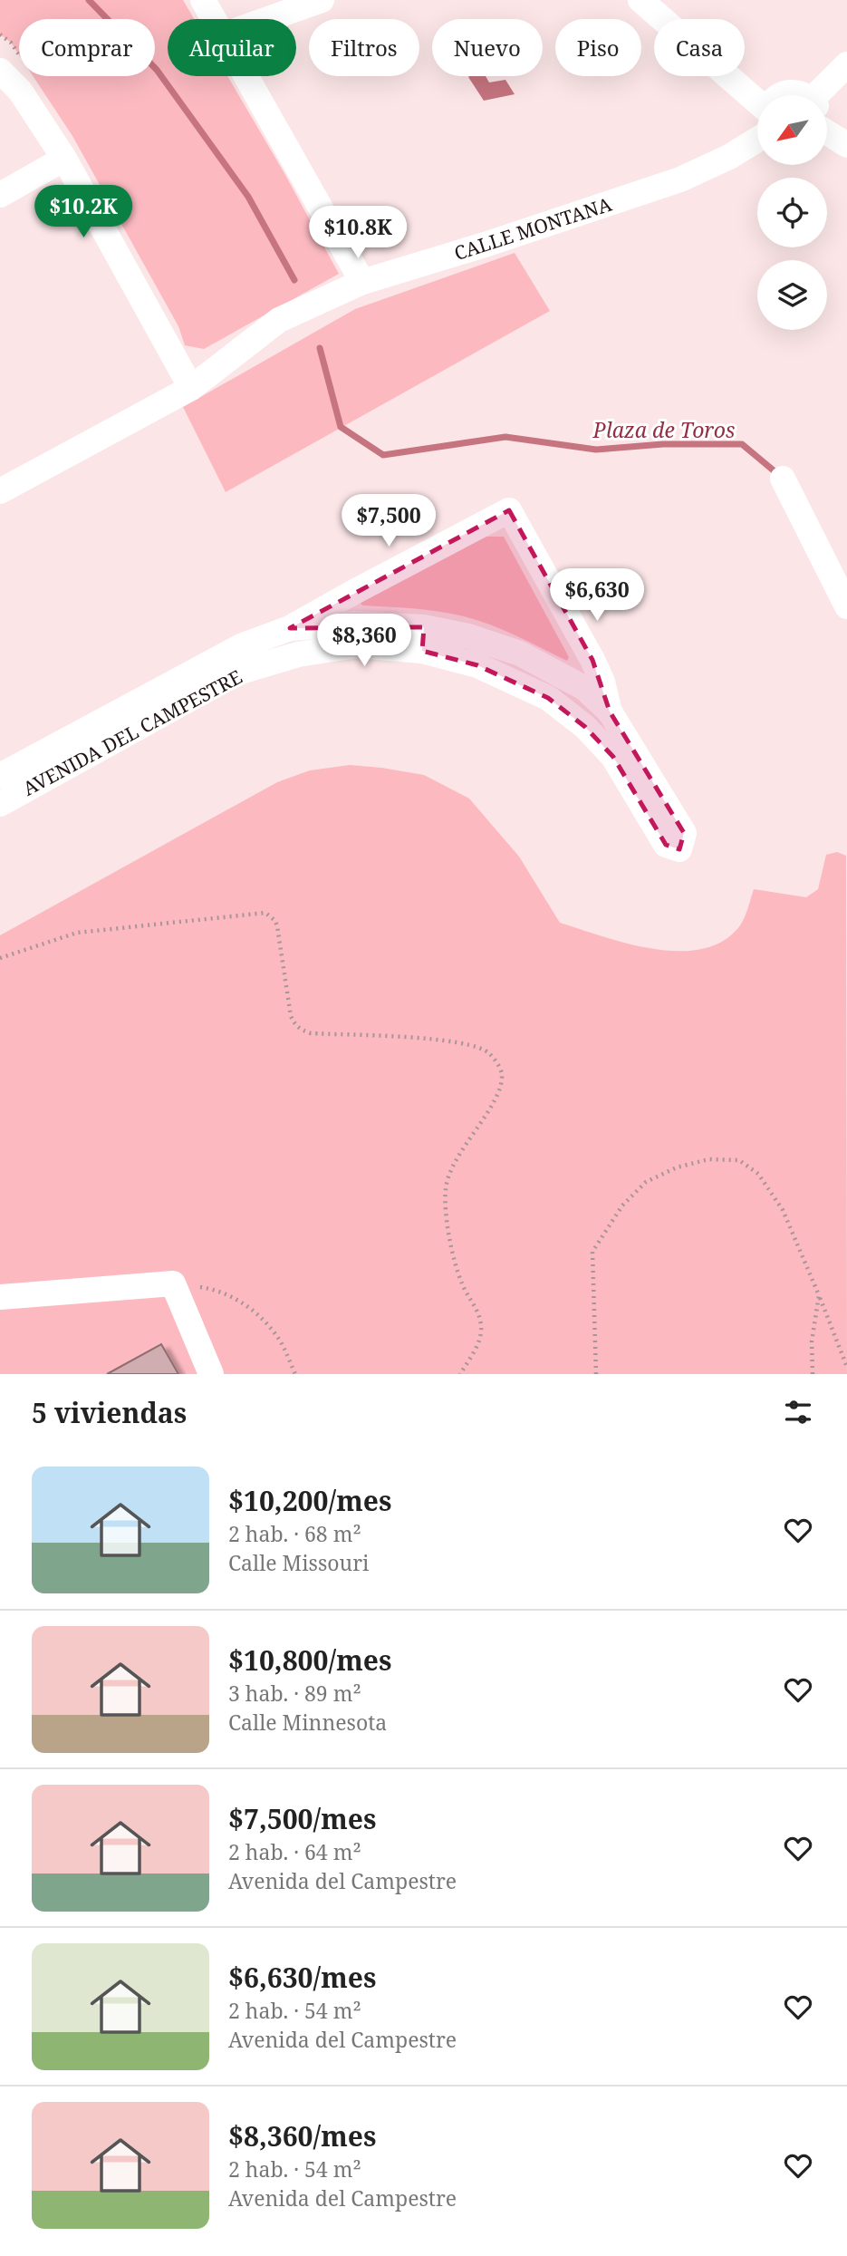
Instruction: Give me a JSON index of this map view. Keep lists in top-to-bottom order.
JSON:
{
  "streets": {
    "street": ["CALLE MONTANA", "AVENIDA DEL CAMPESTRE"]
  },
  "water": ["Plaza de Toros"],
  "north": "bottom left",
  "page": {
    "chip": [
      "Comprar",
      "Alquilar",
      "Filtros",
      "Nuevo",
      "Piso",
      "Casa"
    ],
    "price": [
      "$10.2K",
      "$10.8K",
      "$7,500",
      "$6,630",
      "$8,360"
    ],
    "heading": "5 viviendas",
    "list": [
      {
        "name": "$10,200/mes",
        "note": "2 hab. · 68 m² · Calle Missouri"
      },
      {
        "name": "$10,800/mes",
        "note": "3 hab. · 89 m² · Calle Minnesota"
      },
      {
        "name": "$7,500/mes",
        "note": "2 hab. · 64 m² · Avenida del Campestre"
      },
      {
        "name": "$6,630/mes",
        "note": "2 hab. · 54 m² · Avenida del Campestre"
      },
      {
        "name": "$8,360/mes",
        "note": "2 hab. · 54 m² · Avenida del Campestre"
      }
    ]
  }
}
